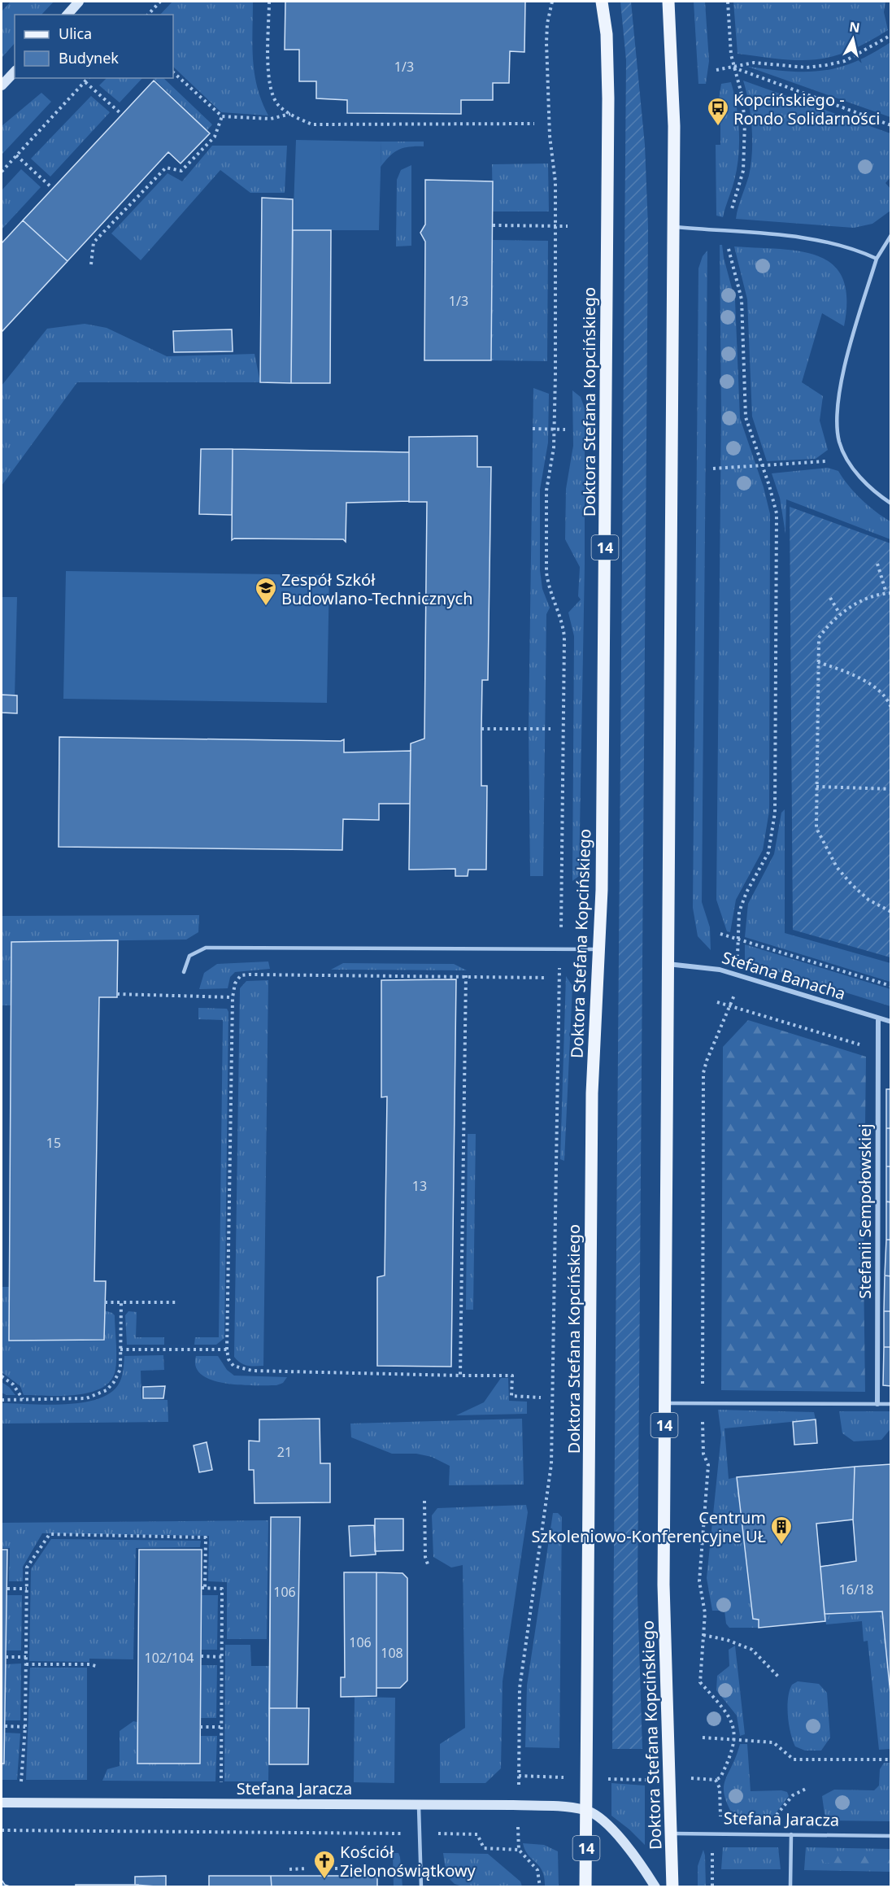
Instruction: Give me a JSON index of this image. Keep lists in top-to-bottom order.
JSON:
{
  "streets": {
    "main road": ["Doktora Stefana Kopcińskiego", "14"],
    "street": ["Stefana Banacha", "Stefanii Sempołowskiej", "Stefana Jaracza"]
  },
  "crossings": [
    ["Doktora Stefana Kopcińskiego", "Stefana Banacha"],
    ["Doktora Stefana Kopcińskiego", "Stefana Jaracza"],
    ["Stefana Banacha", "Stefanii Sempołowskiej"]
  ],
  "places": {
    "bus stop": ["Kopcińskiego - Rondo Solidarności"],
    "school or university": ["Zespół Szkół Budowlano-Technicznych"],
    "building": ["Centrum Szkoleniowo-Konferencyjne UŁ"],
    "church": ["Kościół Zielonoświątkowy"]
  },
  "house_numbers": [
    "1/3",
    "1/3",
    "15",
    "13",
    "21",
    "16/18",
    "106",
    "106",
    "108",
    "102/104"
  ],
  "legend": ["Ulica", "Budynek"],
  "north": "top"
}
